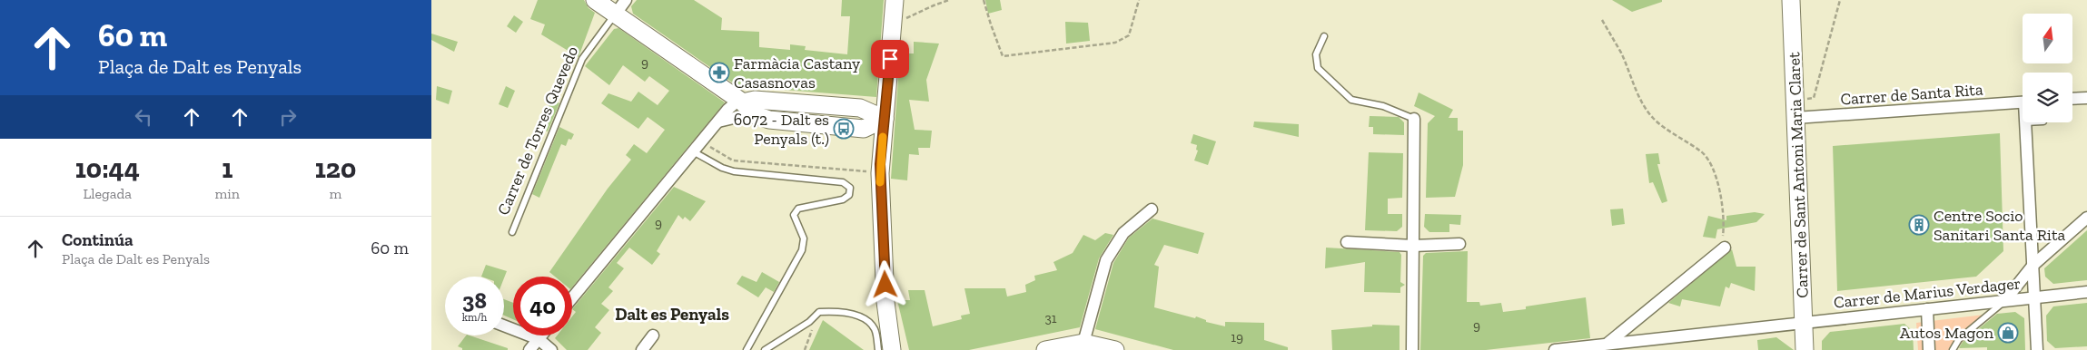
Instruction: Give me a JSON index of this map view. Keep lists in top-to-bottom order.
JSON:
{
  "streets": {
    "street": [
      "Carrer de Santa Rita",
      "Carrer de Torres Quevedo",
      "Carrer de Sant Antoni Maria Claret",
      "Carrer de Marius Verdager"
    ]
  },
  "crossings": [
    ["Carrer de Santa Rita", "Carrer de Sant Antoni Maria Claret"],
    ["Carrer de Sant Antoni Maria Claret", "Carrer de Marius Verdager"]
  ],
  "districts": ["Dalt es Penyals"],
  "places": {
    "pharmacy": ["Farmàcia Castany Casasnovas"],
    "bus stop": ["6072 - Dalt es Penyals (t.)"],
    "building": ["Centre Socio Sanitari Santa Rita"],
    "shop": ["Autos Magon"]
  },
  "house_numbers": [
    "9",
    "9",
    "31",
    "9",
    "19"
  ],
  "north": "top",
  "page": {
    "turn": ["60 m", "Plaça de Dalt es Penyals"],
    "eta": [
      "10:44",
      "Llegada",
      "1",
      "min",
      "120",
      "m"
    ],
    "list": [
      {
        "name": "Continúa",
        "note": "Plaça de Dalt es Penyals",
        "value": "60 m"
      }
    ],
    "speed": "38 km/h",
    "limit": "40"
  }
}
